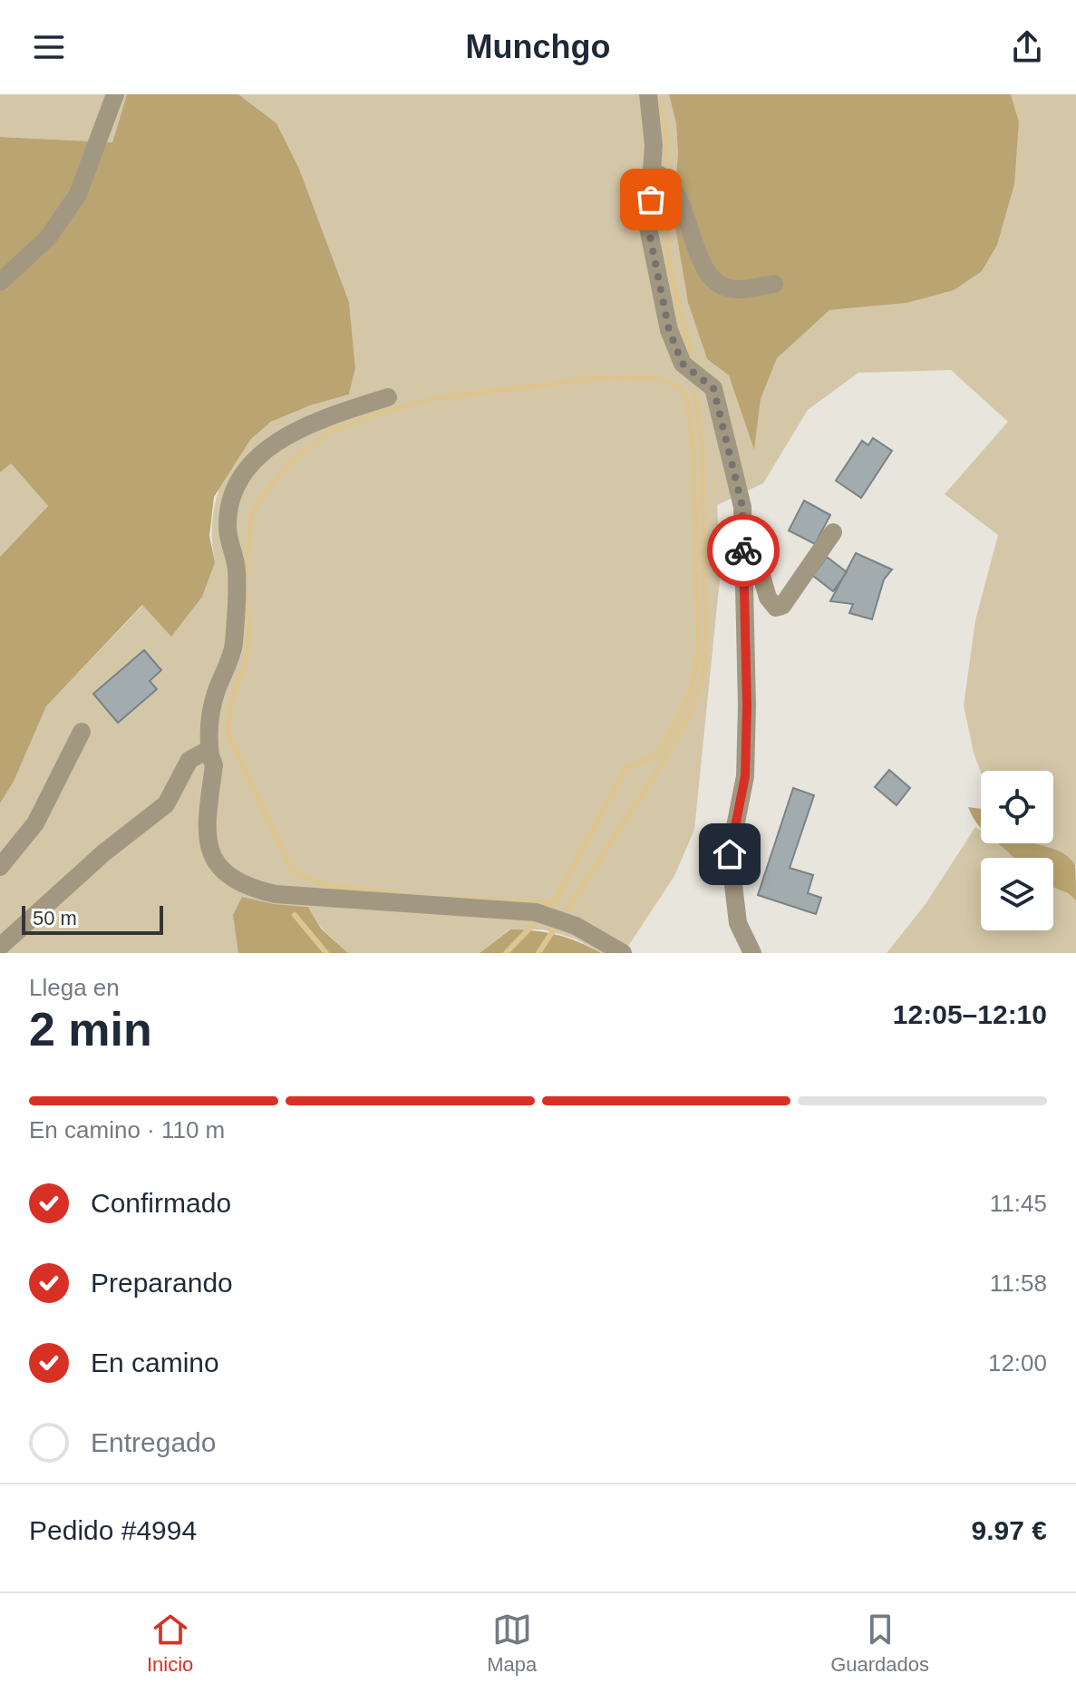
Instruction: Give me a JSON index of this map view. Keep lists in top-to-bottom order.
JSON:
{
  "scale_bar": "50 m",
  "page": {
    "header": "Munchgo",
    "scale": "50 m",
    "heading": ["2 min", "Llega en", "12:05–12:10"],
    "panel": ["Pedido #4994", "9.97 €"],
    "bar": "En camino · 110 m",
    "list": [
      ["Confirmado", "11:45"],
      ["Preparando", "11:58"],
      ["En camino", "12:00"],
      "Entregado"
    ],
    "tabs": ["Inicio", "Mapa", "Guardados"]
  }
}
